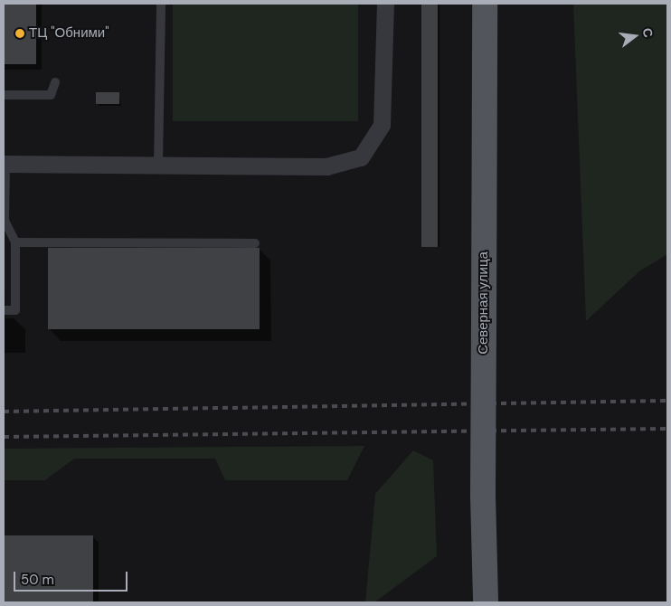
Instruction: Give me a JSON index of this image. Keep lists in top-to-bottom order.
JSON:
{
  "streets": {
    "main road": ["Северная улица"]
  },
  "places": ["ТЦ \"Обними\""],
  "scale_bar": "50 m",
  "north": "right"
}
